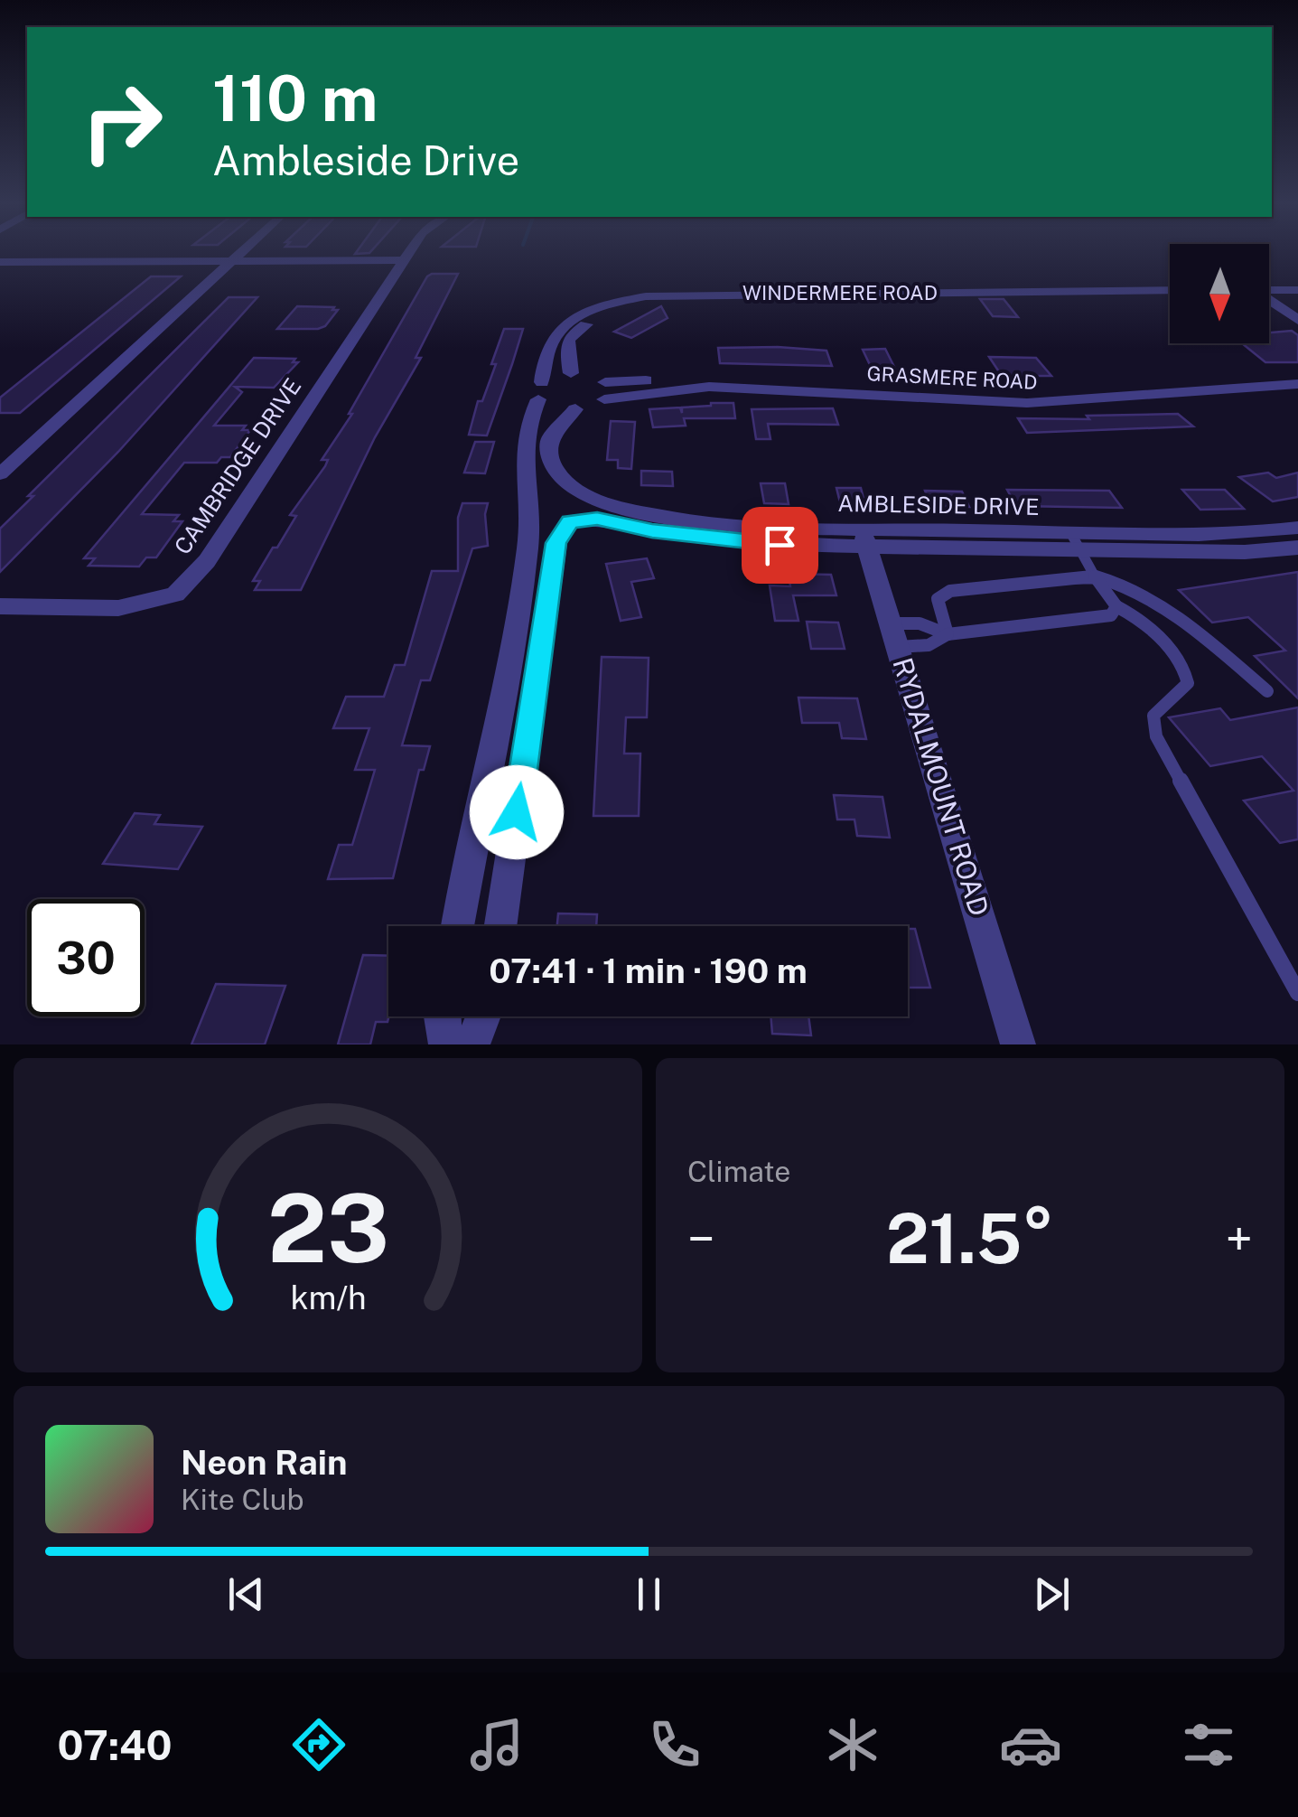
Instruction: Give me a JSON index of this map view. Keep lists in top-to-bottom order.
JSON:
{
  "streets": {
    "street": [
      "WINDERMERE ROAD",
      "GRASMERE ROAD",
      "CAMBRIDGE DRIVE",
      "AMBLESIDE DRIVE",
      "RYDALMOUNT ROAD"
    ]
  },
  "crossings": [
    ["AMBLESIDE DRIVE", "RYDALMOUNT ROAD"]
  ],
  "north": "bottom",
  "page": {
    "turn": ["110 m", "Ambleside Drive"],
    "limit": "30",
    "trip": "07:41 · 1 min · 190 m",
    "tile": "Climate",
    "heat": ["−", "21.5°", "+"],
    "song": ["Neon Rain", "Kite Club"],
    "tabs": "07:40",
    "gauge": ["23", "km/h"]
  }
}
